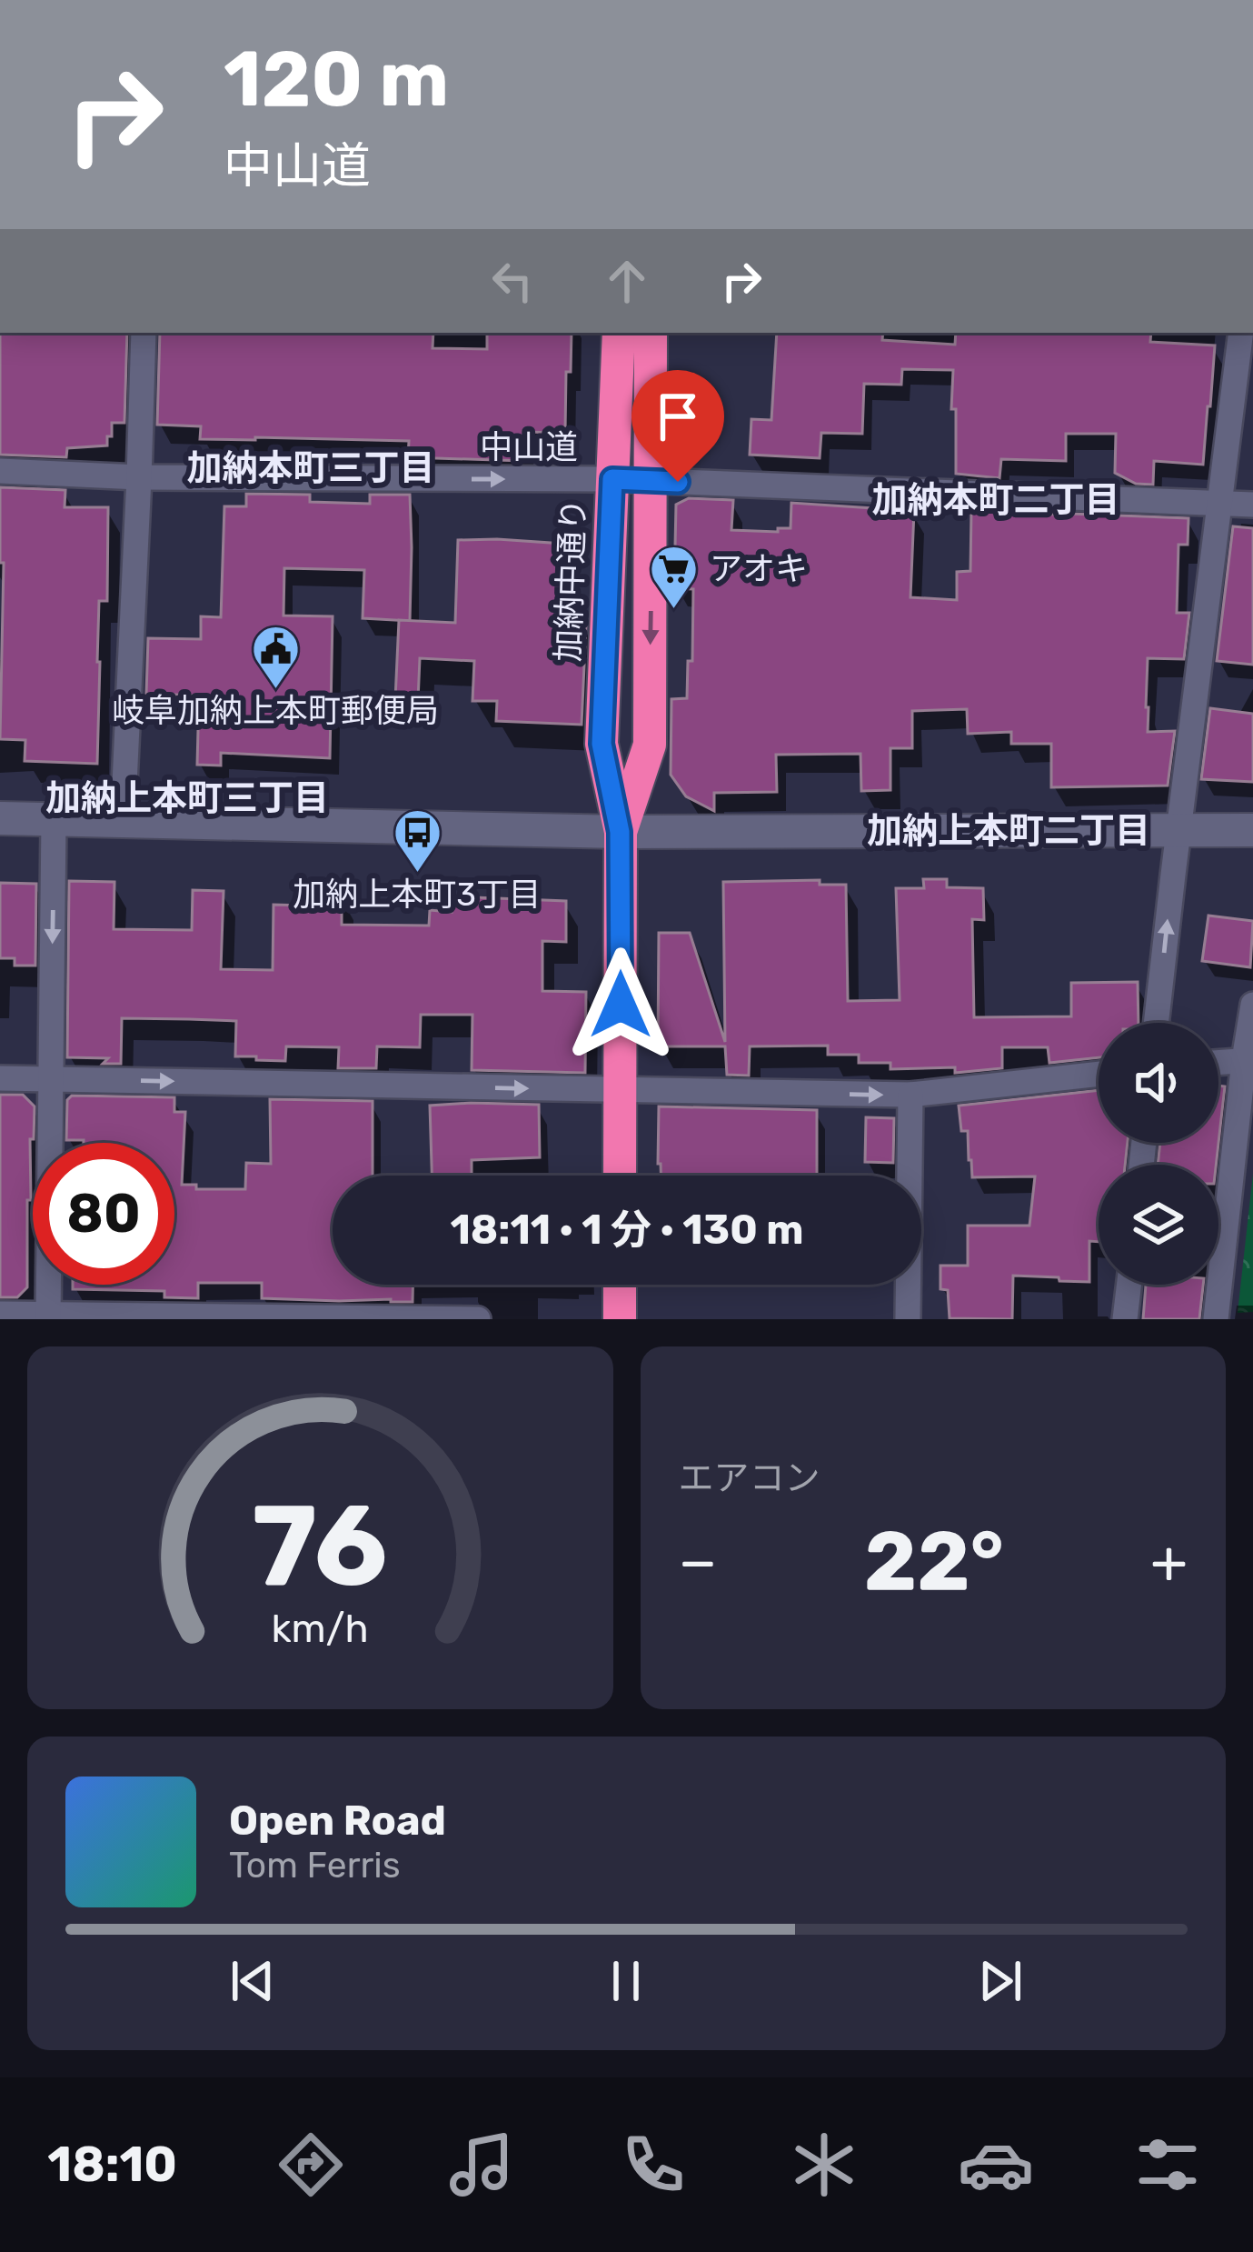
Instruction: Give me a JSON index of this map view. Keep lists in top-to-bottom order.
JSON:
{
  "streets": {
    "highway": ["加納中通り"],
    "street": ["中山道"]
  },
  "crossings": [
    ["中山道", "加納中通り"]
  ],
  "one_way": ["中山道"],
  "districts": [
    "加納本町三丁目",
    "加納本町二丁目",
    "加納上本町三丁目",
    "加納上本町二丁目"
  ],
  "places": {
    "supermarket": ["アオキ"],
    "public building": ["岐阜加納上本町郵便局"],
    "bus stop": ["加納上本町3丁目"]
  },
  "page": {
    "turn": ["120 m", "中山道"],
    "limit": "80",
    "trip": "18:11 · 1 分 · 130 m",
    "tile": "エアコン",
    "heat": ["−", "22°", "+"],
    "song": ["Open Road", "Tom Ferris"],
    "tabs": "18:10",
    "gauge": ["76", "km/h"]
  }
}
